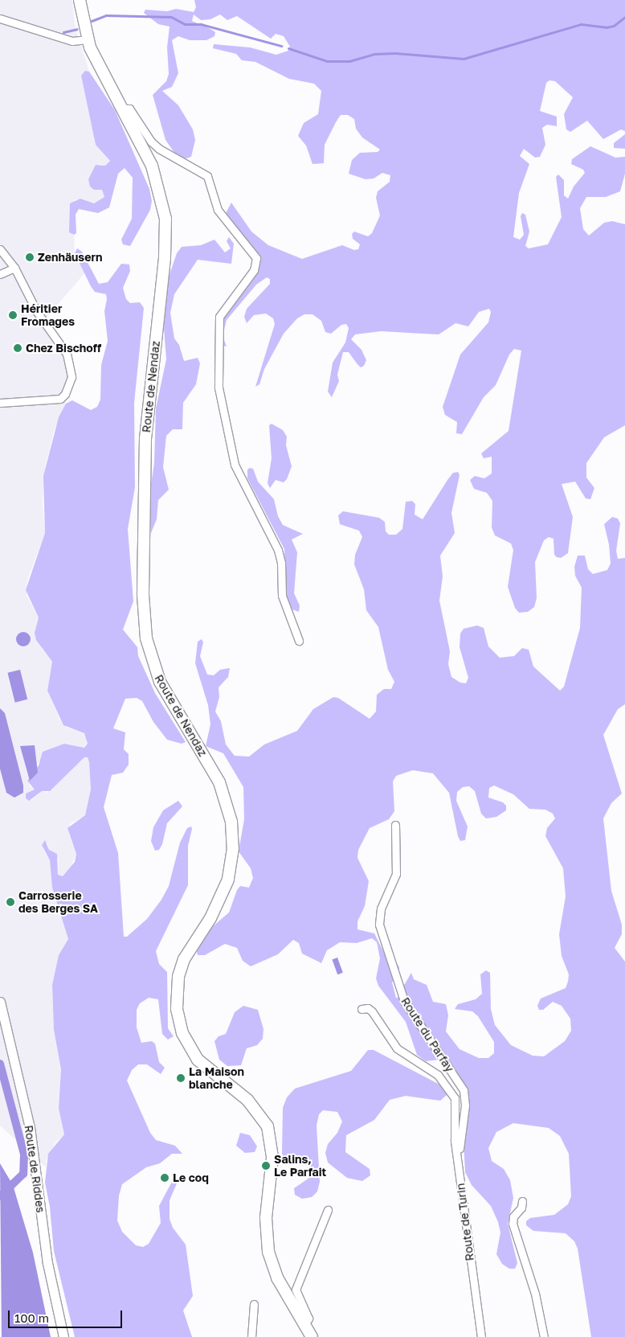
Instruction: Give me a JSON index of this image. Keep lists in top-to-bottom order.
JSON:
{
  "streets": {
    "main road": ["Route de Nendaz"],
    "street": ["Route du Parfay", "Route de Riddes", "Route de Turin"]
  },
  "crossings": [
    ["Route du Parfay", "Route de Turin"]
  ],
  "places": [
    "Zenhäusern",
    "Héritier Fromages",
    "Chez Bischoff",
    "Carrosserie des Berges SA",
    "La Maison blanche",
    "Salins, Le Parfait",
    "Le coq"
  ],
  "scale_bar": "100 m"
}
